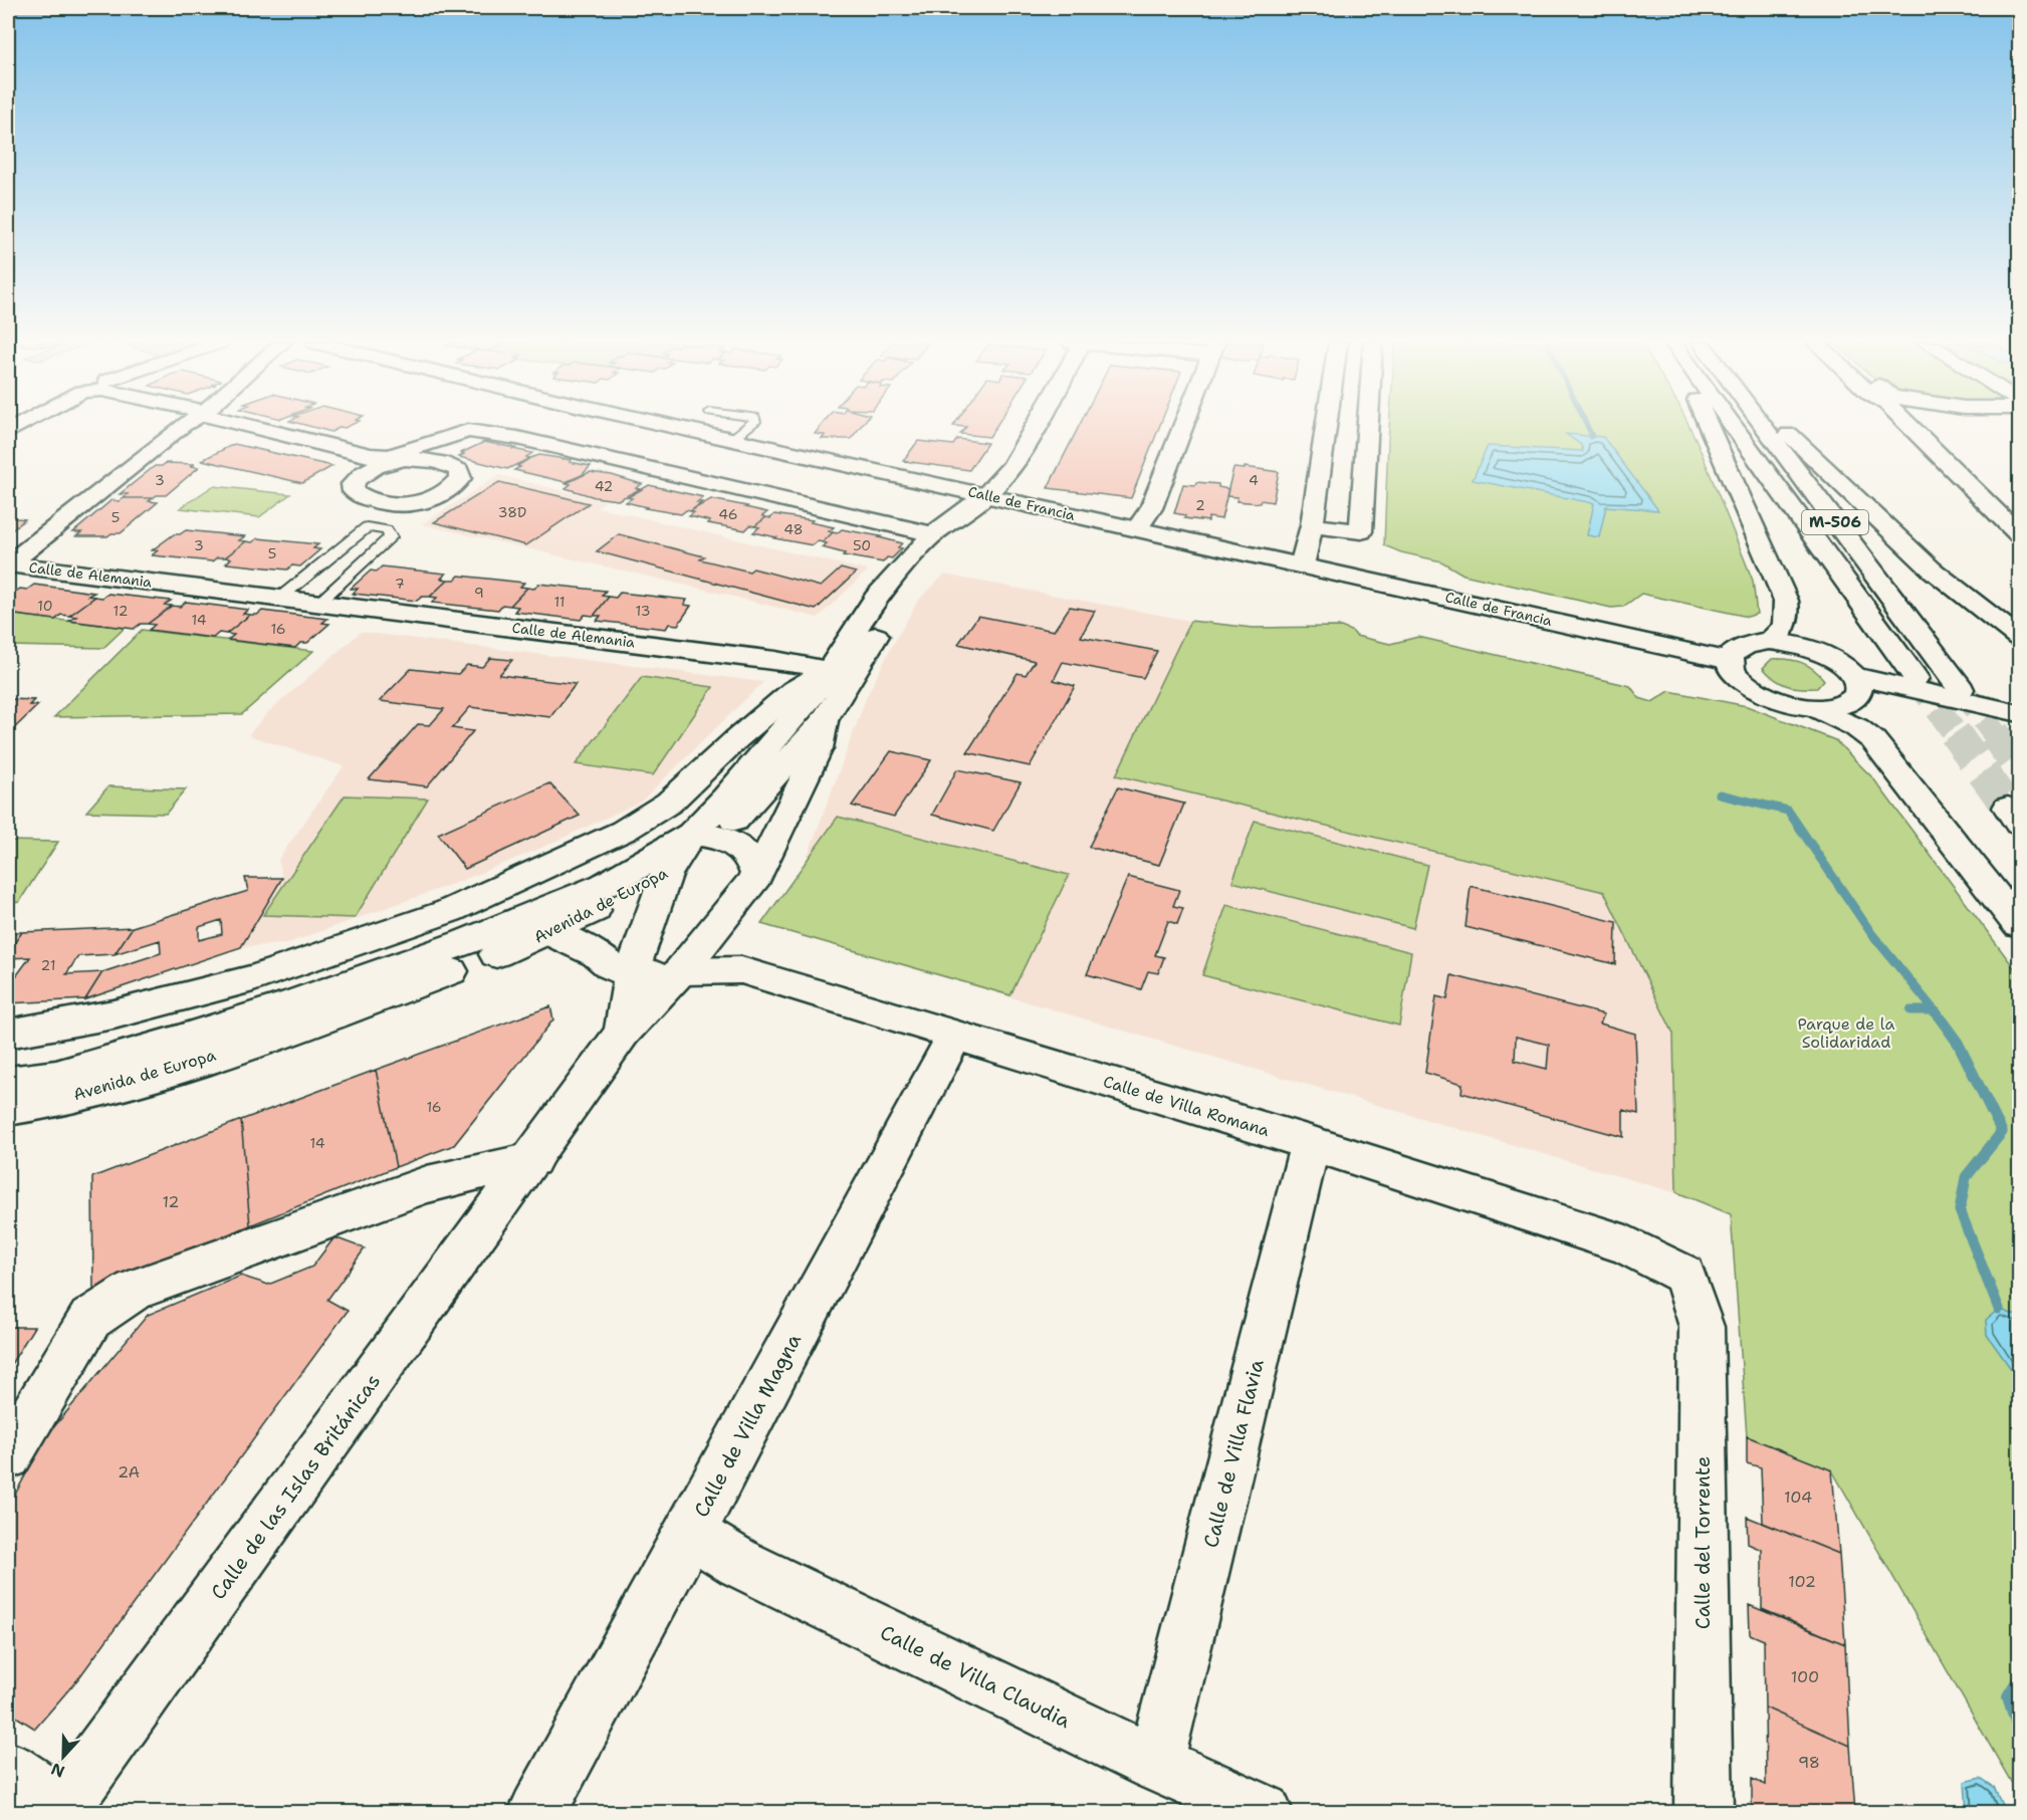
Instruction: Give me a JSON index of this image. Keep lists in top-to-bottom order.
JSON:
{
  "streets": {
    "main road": [
      "Calle de Francia",
      "M-506",
      "Calle de Alemania",
      "Avenida de Europa",
      "Calle de Villa Romana",
      "Calle de Villa Magna",
      "Calle de Villa Flavia",
      "Calle de las Islas Británicas",
      "Calle del Torrente",
      "Calle de Villa Claudia"
    ]
  },
  "crossings": [
    ["Calle de Francia", "Avenida de Europa"],
    ["Calle de Alemania", "Avenida de Europa"],
    ["Avenida de Europa", "Calle de las Islas Británicas"],
    ["Calle de Villa Romana", "Calle de Villa Magna"],
    ["Calle de Villa Romana", "Calle de Villa Flavia"],
    ["Calle de Villa Romana", "Calle de las Islas Británicas"],
    ["Calle de Villa Romana", "Calle del Torrente"],
    ["Calle de Villa Magna", "Calle de Villa Claudia"],
    ["Calle de Villa Flavia", "Calle de Villa Claudia"]
  ],
  "parks": ["Parque de la Solidaridad"],
  "house_numbers": [
    "3",
    "4",
    "42",
    "2",
    "38D",
    "46",
    "5",
    "48",
    "3",
    "50",
    "5",
    "7",
    "9",
    "11",
    "10",
    "12",
    "13",
    "14",
    "16",
    "21",
    "16",
    "14",
    "12",
    "2A",
    "104",
    "102",
    "100",
    "98"
  ],
  "north": "bottom"
}
